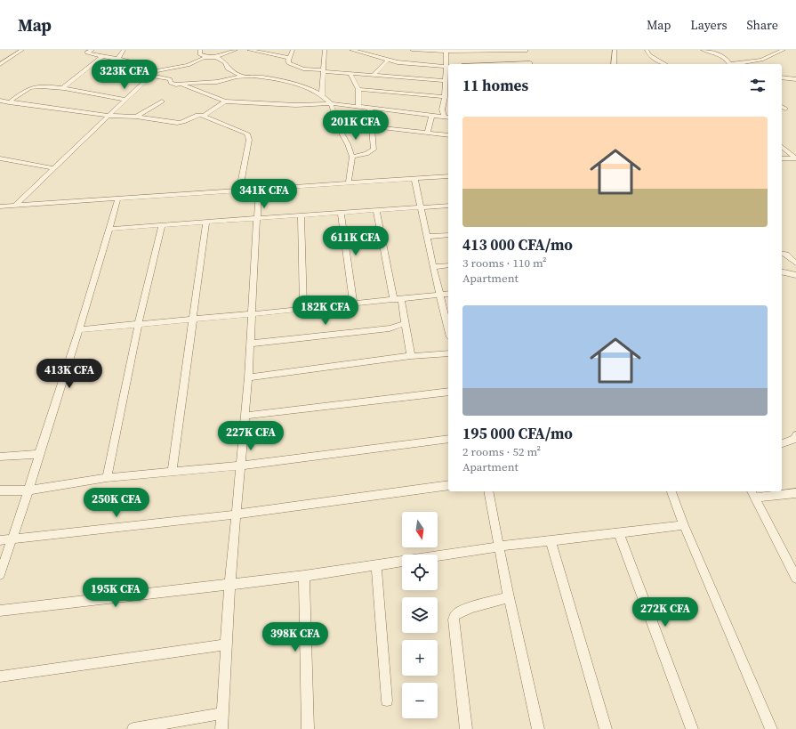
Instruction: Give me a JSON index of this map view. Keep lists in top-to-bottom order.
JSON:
{
  "north": "bottom",
  "page": {
    "header": "Map",
    "nav": ["Map", "Layers", "Share"],
    "price": [
      "323K CFA",
      "201K CFA",
      "341K CFA",
      "611K CFA",
      "182K CFA",
      "413K CFA",
      "227K CFA",
      "250K CFA",
      "195K CFA",
      "272K CFA",
      "398K CFA"
    ],
    "heading": "11 homes",
    "list": [
      {
        "name": "413 000 CFA/mo",
        "note": "3 rooms · 110 m² · Apartment"
      },
      {
        "name": "195 000 CFA/mo",
        "note": "2 rooms · 52 m² · Apartment"
      }
    ],
    "map_buttons": ["+", "−"]
  }
}
